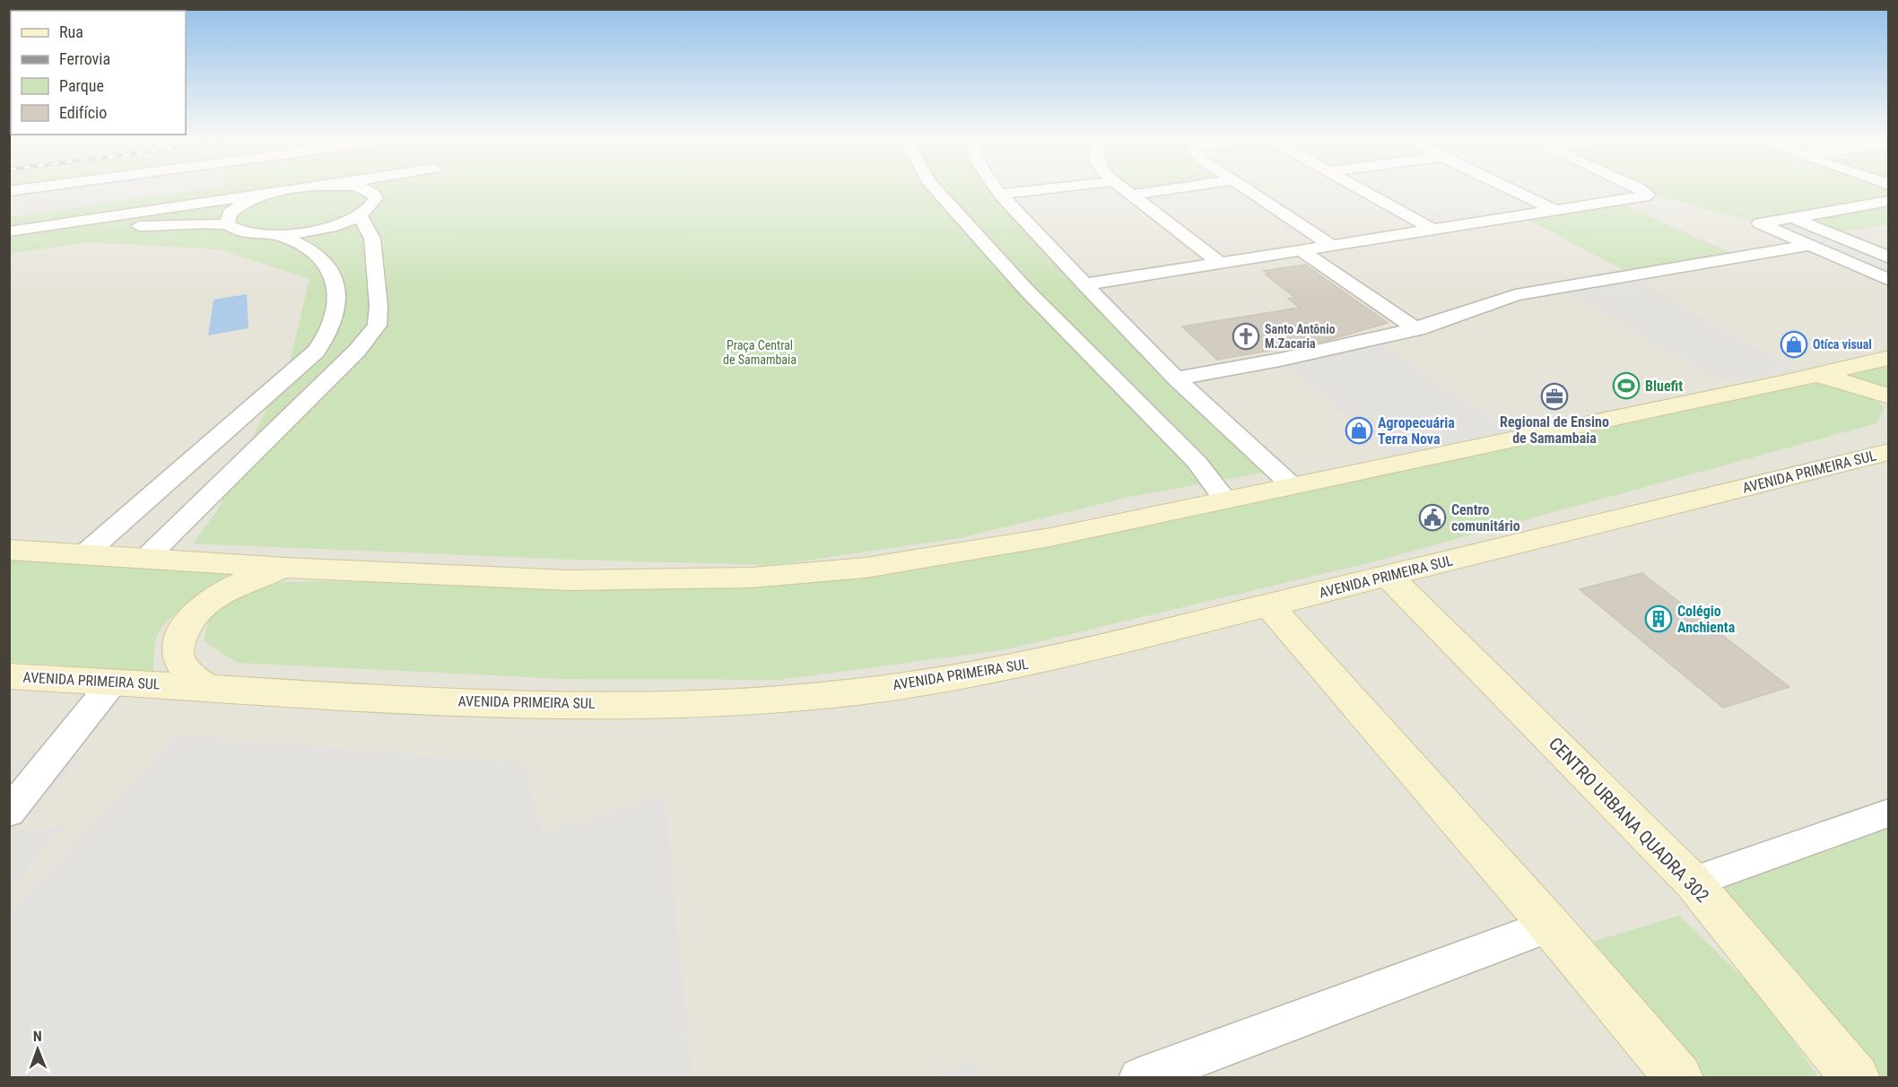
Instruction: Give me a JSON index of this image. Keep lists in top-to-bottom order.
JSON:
{
  "streets": {
    "main road": ["AVENIDA PRIMEIRA SUL", "CENTRO URBANA QUADRA 302"]
  },
  "crossings": [
    ["AVENIDA PRIMEIRA SUL", "CENTRO URBANA QUADRA 302"]
  ],
  "parks": ["Praça Central de Samambaia"],
  "places": {
    "church": ["Santo Antônio M.Zacaria"],
    "shop": ["Otíca visual", "Agropecuária Terra Nova"],
    "sports": ["Bluefit"],
    "office": ["Regional de Ensino de Samambaia"],
    "public building": ["Centro comunitário"],
    "building": ["Colégio Anchienta"]
  },
  "legend": [
    "Rua",
    "Ferrovia",
    "Parque",
    "Edifício"
  ],
  "north": "top"
}
